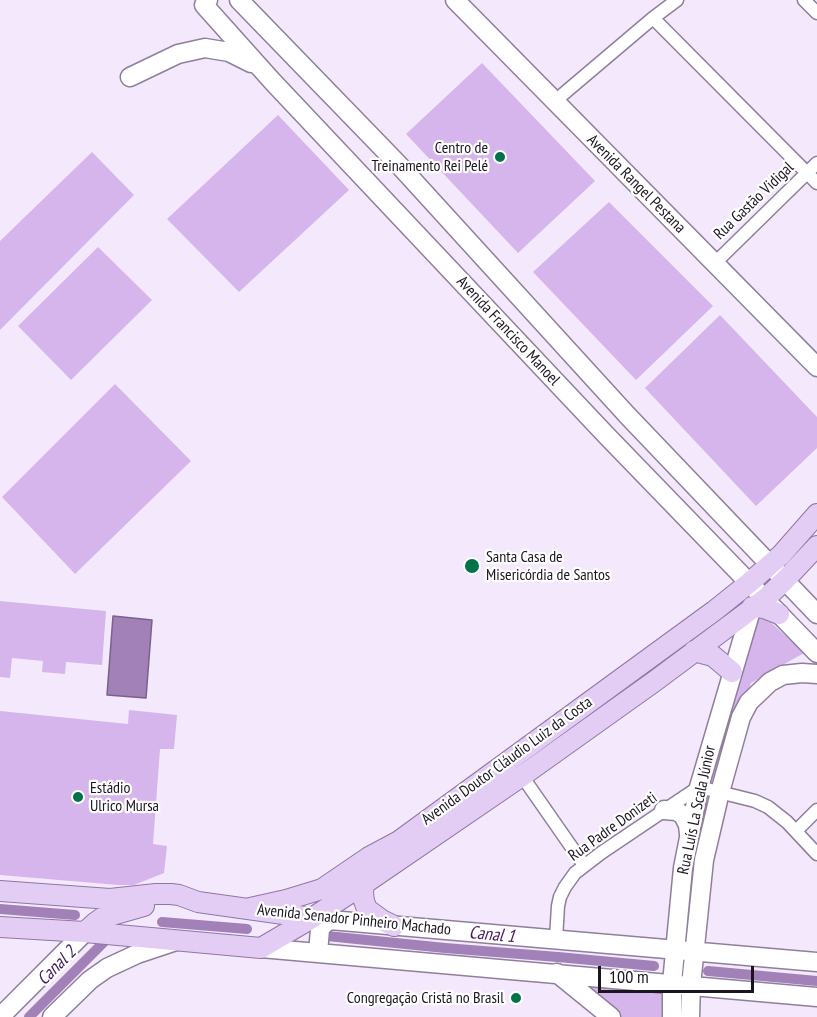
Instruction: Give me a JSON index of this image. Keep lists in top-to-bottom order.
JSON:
{
  "streets": {
    "main road": ["Avenida Doutor Cláudio Luiz da Costa", "Avenida Senador Pinheiro Machado"],
    "street": [
      "Avenida Rangel Pestana",
      "Rua Gastão Vidigal",
      "Avenida Francisco Manoel",
      "Rua Luís La Scala Júnior",
      "Rua Padre Donizeti"
    ]
  },
  "crossings": [
    ["Avenida Rangel Pestana", "Rua Gastão Vidigal"],
    ["Avenida Francisco Manoel", "Avenida Doutor Cláudio Luiz da Costa"],
    ["Avenida Francisco Manoel", "Rua Luís La Scala Júnior"],
    ["Avenida Doutor Cláudio Luiz da Costa", "Rua Luís La Scala Júnior"],
    ["Avenida Doutor Cláudio Luiz da Costa", "Avenida Senador Pinheiro Machado"],
    ["Rua Luís La Scala Júnior", "Rua Padre Donizeti"],
    ["Rua Luís La Scala Júnior", "Avenida Senador Pinheiro Machado"],
    ["Rua Padre Donizeti", "Avenida Senador Pinheiro Machado"]
  ],
  "water": ["Canal 1", "Canal 2"],
  "places": [
    "Centro de Treinamento Rei Pelé",
    "Santa Casa de Misericórdia de Santos",
    "Estádio Ulrico Mursa",
    "Congregação Cristã no Brasil"
  ],
  "scale_bar": "100 m"
}
